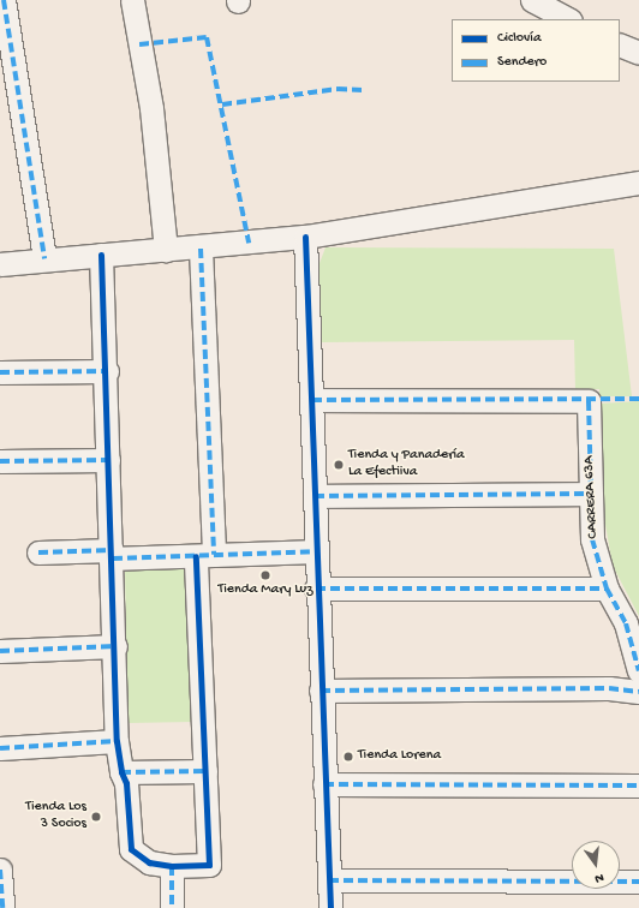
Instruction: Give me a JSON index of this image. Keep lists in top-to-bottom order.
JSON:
{
  "streets": {
    "street": ["CARRERA 63A"]
  },
  "places": [
    "Tienda y Panadería La Efectiiva",
    "Tienda Mary Luz",
    "Tienda Lorena",
    "Tienda Los 3 Socios"
  ],
  "legend": ["Ciclovía", "Sendero"],
  "north": "bottom"
}
